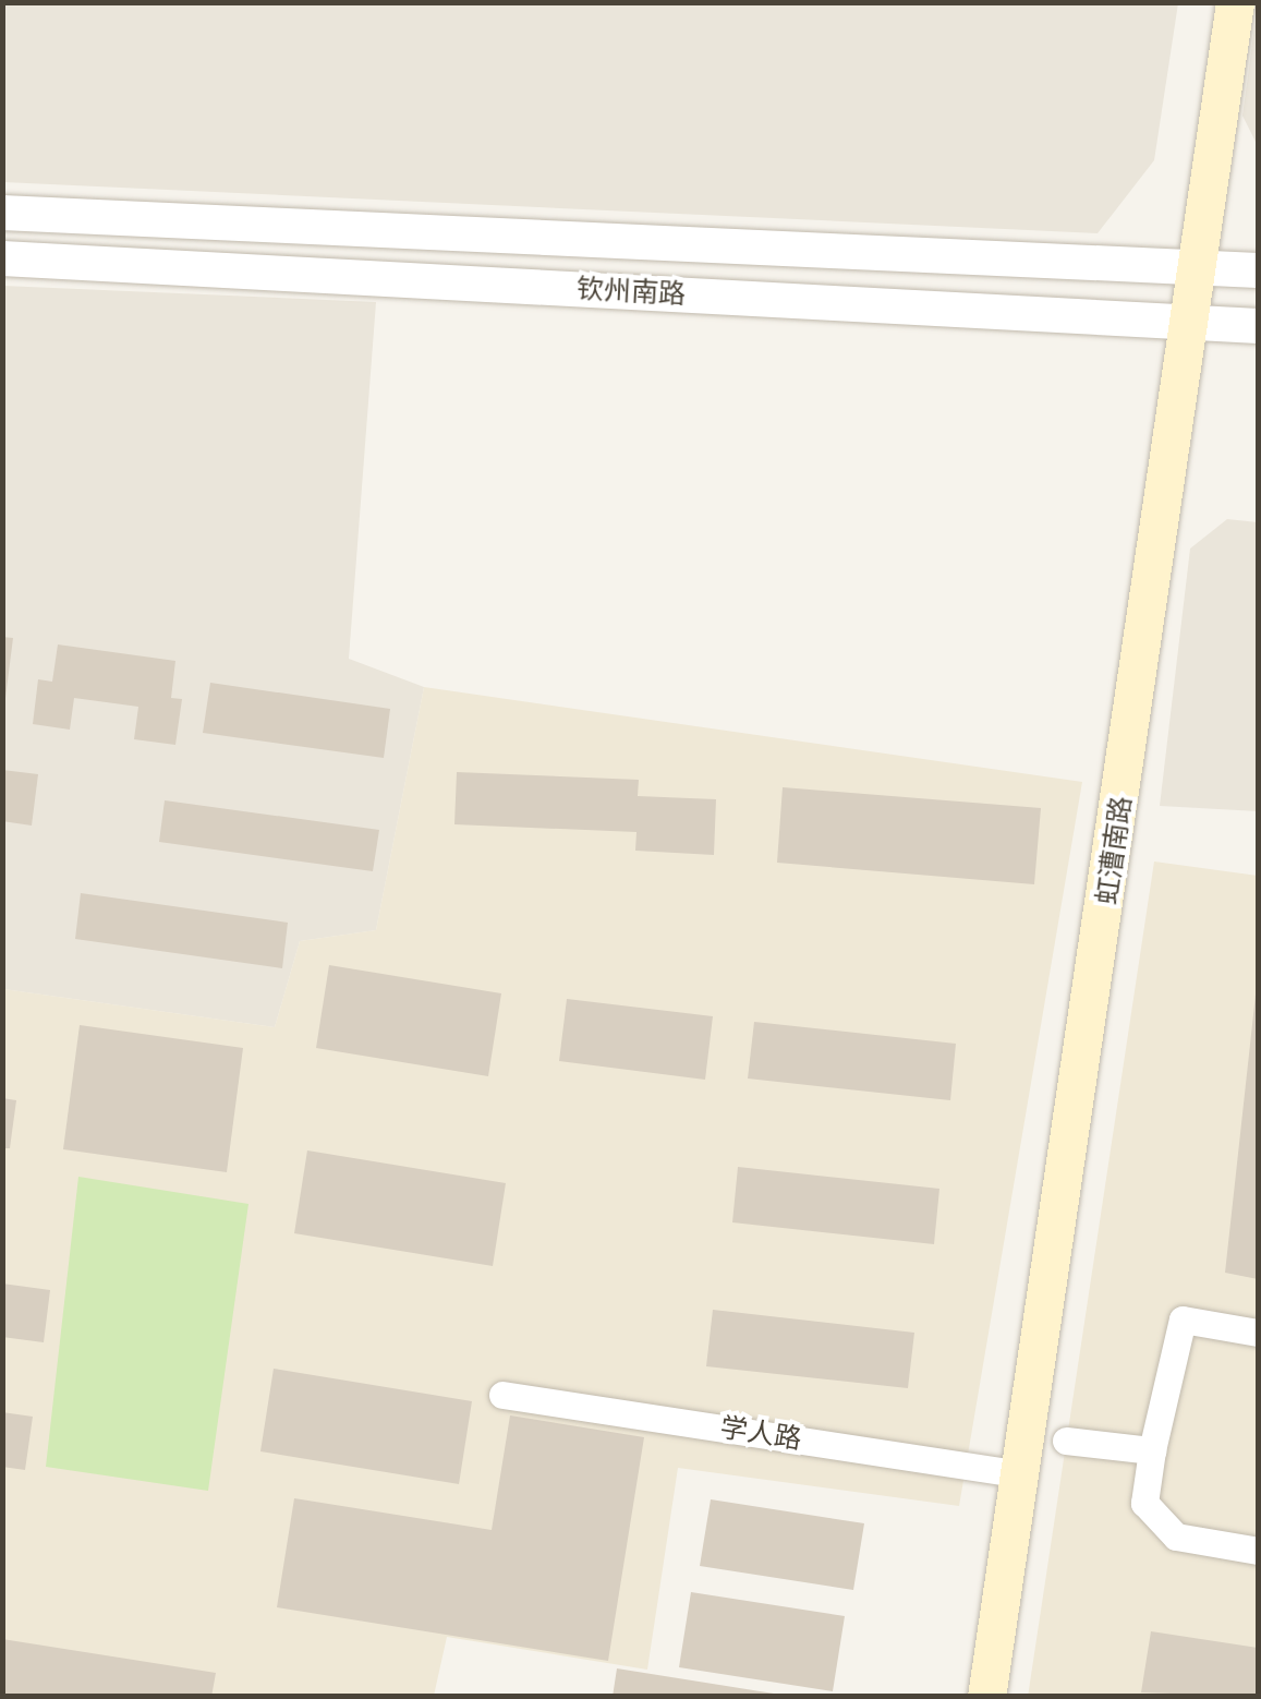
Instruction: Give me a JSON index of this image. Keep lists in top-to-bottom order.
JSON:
{
  "streets": {
    "main road": ["虹漕南路"],
    "street": ["钦州南路", "学人路"]
  },
  "crossings": [
    ["钦州南路", "虹漕南路"],
    ["虹漕南路", "学人路"]
  ]
}
